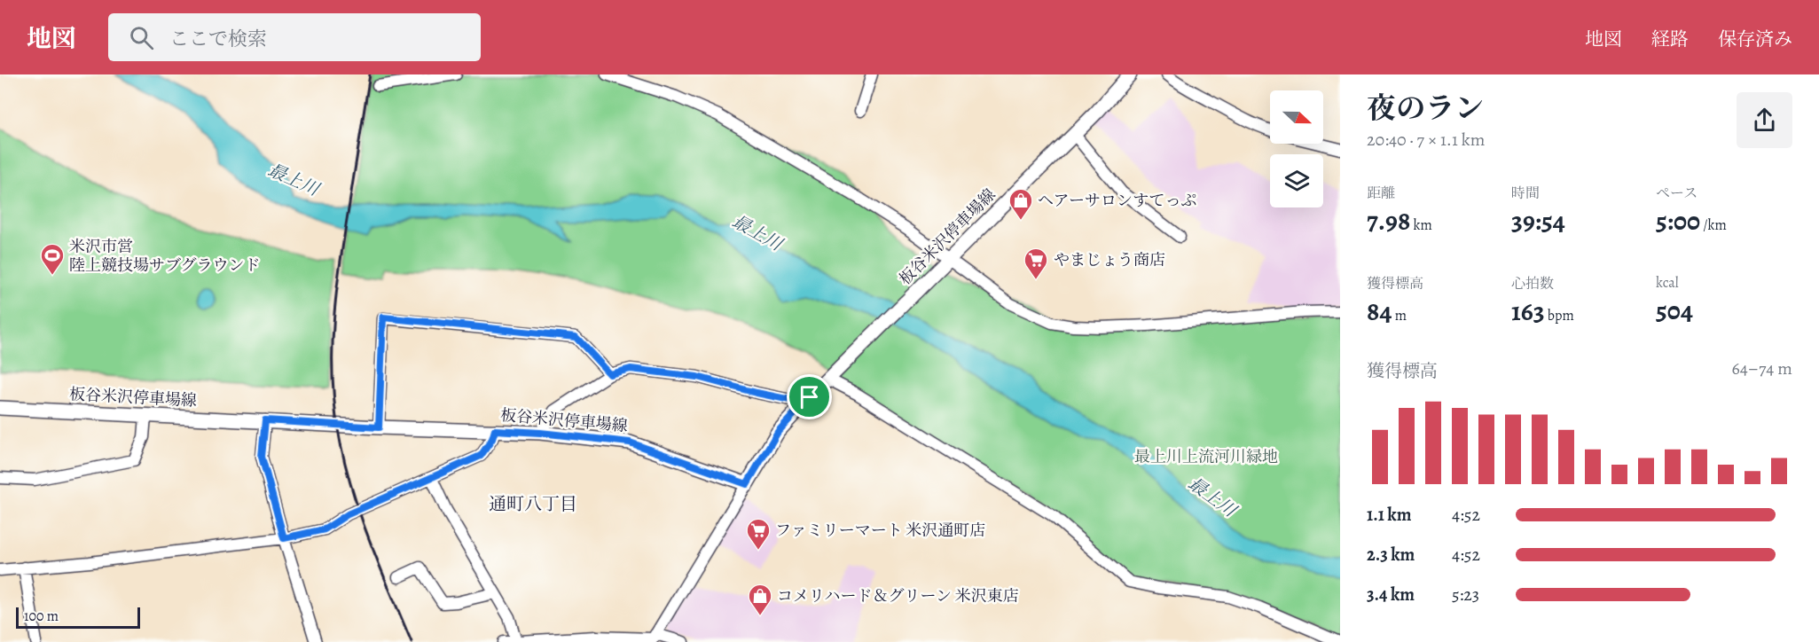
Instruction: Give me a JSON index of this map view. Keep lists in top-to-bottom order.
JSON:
{
  "streets": {
    "main road": ["板谷米沢停車場線"]
  },
  "districts": ["通町八丁目"],
  "water": ["最上川"],
  "parks": ["最上川上流河川緑地"],
  "places": {
    "shop": ["ヘアーサロンすてっぷ", "コメリハード＆グリーン 米沢東店"],
    "sports": ["米沢市営 陸上競技場サブグラウンド"],
    "supermarket": ["やまじょう商店", "ファミリーマート 米沢通町店"]
  },
  "scale_bar": "100 m",
  "north": "right",
  "page": {
    "header": "地図",
    "search": "ここで検索",
    "nav": ["地図", "経路", "保存済み"],
    "heading": ["夜のラン", "20:40 · 7 × 1.1 km"],
    "stats": [
      ["距離", "7.98 km"],
      ["時間", "39:54"],
      ["ペース", "5:00 /km"],
      ["獲得標高", "84 m"],
      ["心拍数", "163 bpm"],
      ["kcal", "504"]
    ],
    "chart": ["獲得標高", "64–74 m"],
    "list": [
      {
        "name": "1.1 km",
        "note": "4:52"
      },
      {
        "name": "2.3 km",
        "note": "4:52"
      },
      {
        "name": "3.4 km",
        "note": "5:23"
      }
    ],
    "scale": "100 m"
  }
}
